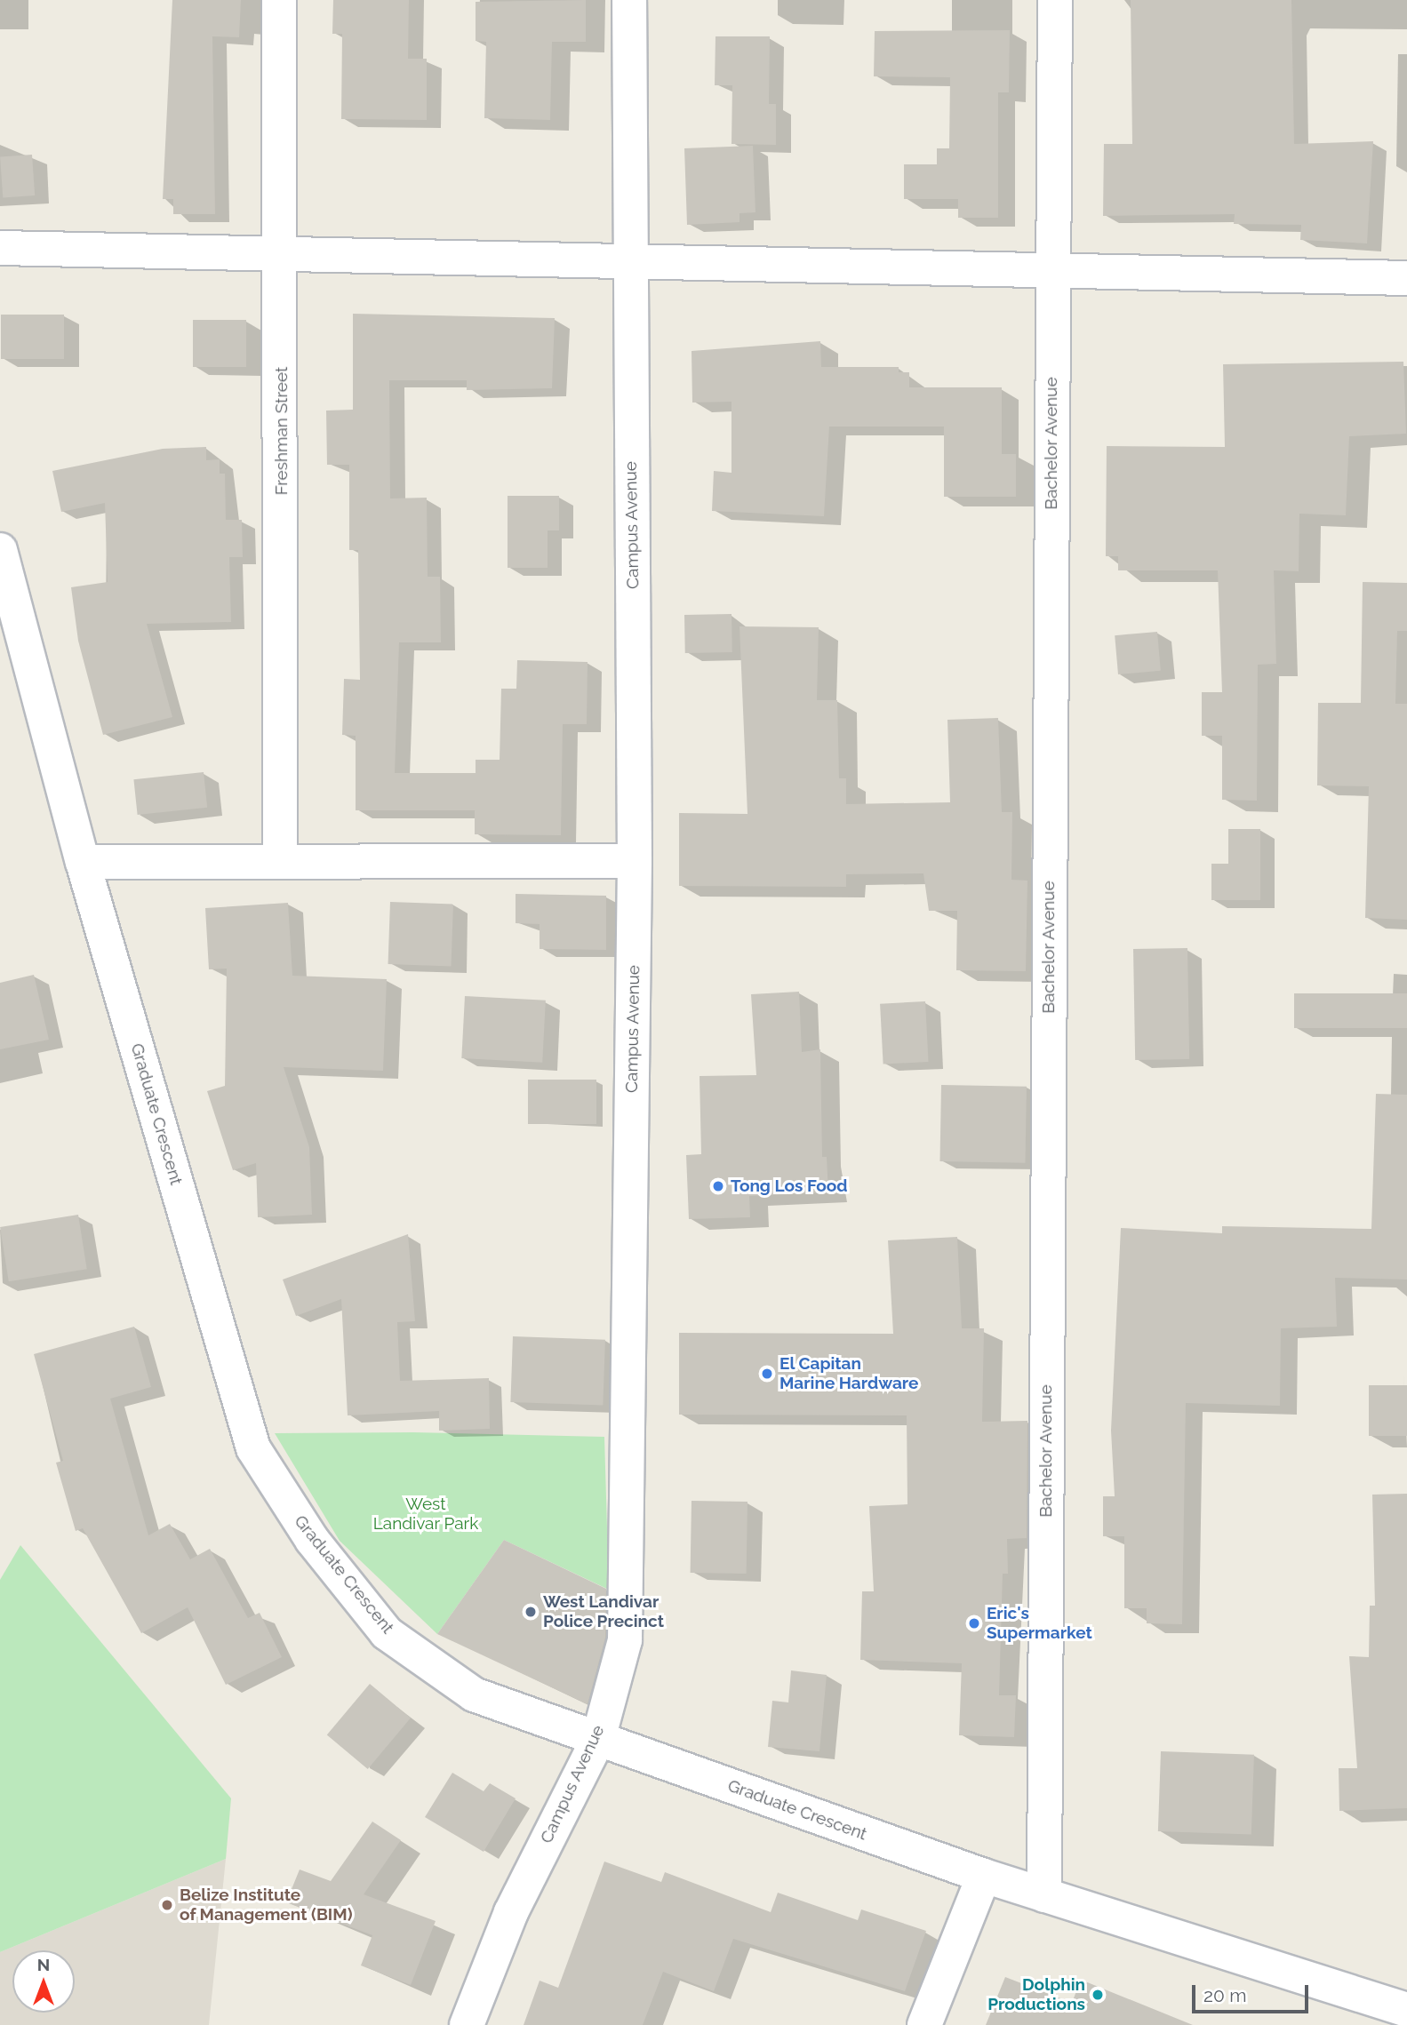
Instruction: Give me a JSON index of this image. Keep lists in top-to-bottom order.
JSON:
{
  "streets": {
    "street": [
      "Freshman Street",
      "Bachelor Avenue",
      "Campus Avenue",
      "Graduate Crescent"
    ]
  },
  "crossings": [
    ["Bachelor Avenue", "Graduate Crescent"],
    ["Campus Avenue", "Graduate Crescent"]
  ],
  "parks": ["West Landivar Park"],
  "places": [
    "Tong Los Food",
    "El Capitan Marine Hardware",
    "West Landivar Police Precinct",
    "Eric's Supermarket",
    "Belize Institute of Management (BIM)",
    "Dolphin Productions"
  ],
  "scale_bar": "20 m",
  "north": "top"
}
